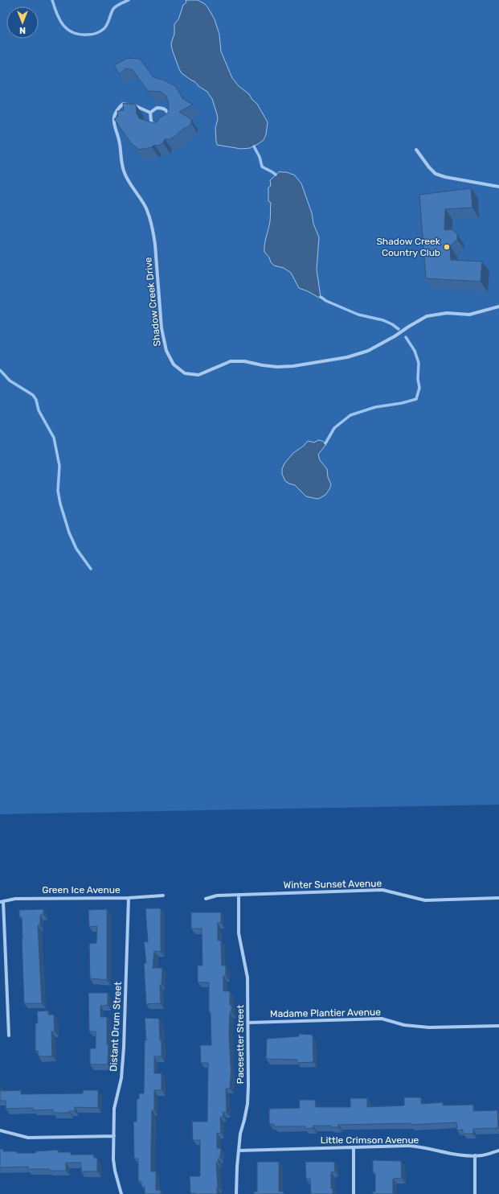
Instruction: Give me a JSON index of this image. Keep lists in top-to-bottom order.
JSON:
{
  "streets": {
    "street": [
      "Shadow Creek Drive",
      "Winter Sunset Avenue",
      "Green Ice Avenue",
      "Madame Plantier Avenue",
      "Distant Drum Street",
      "Pacesetter Street",
      "Little Crimson Avenue"
    ]
  },
  "crossings": [
    ["Winter Sunset Avenue", "Pacesetter Street"],
    ["Green Ice Avenue", "Distant Drum Street"],
    ["Madame Plantier Avenue", "Pacesetter Street"],
    ["Pacesetter Street", "Little Crimson Avenue"]
  ],
  "places": ["Shadow Creek Country Club"],
  "north": "bottom"
}
